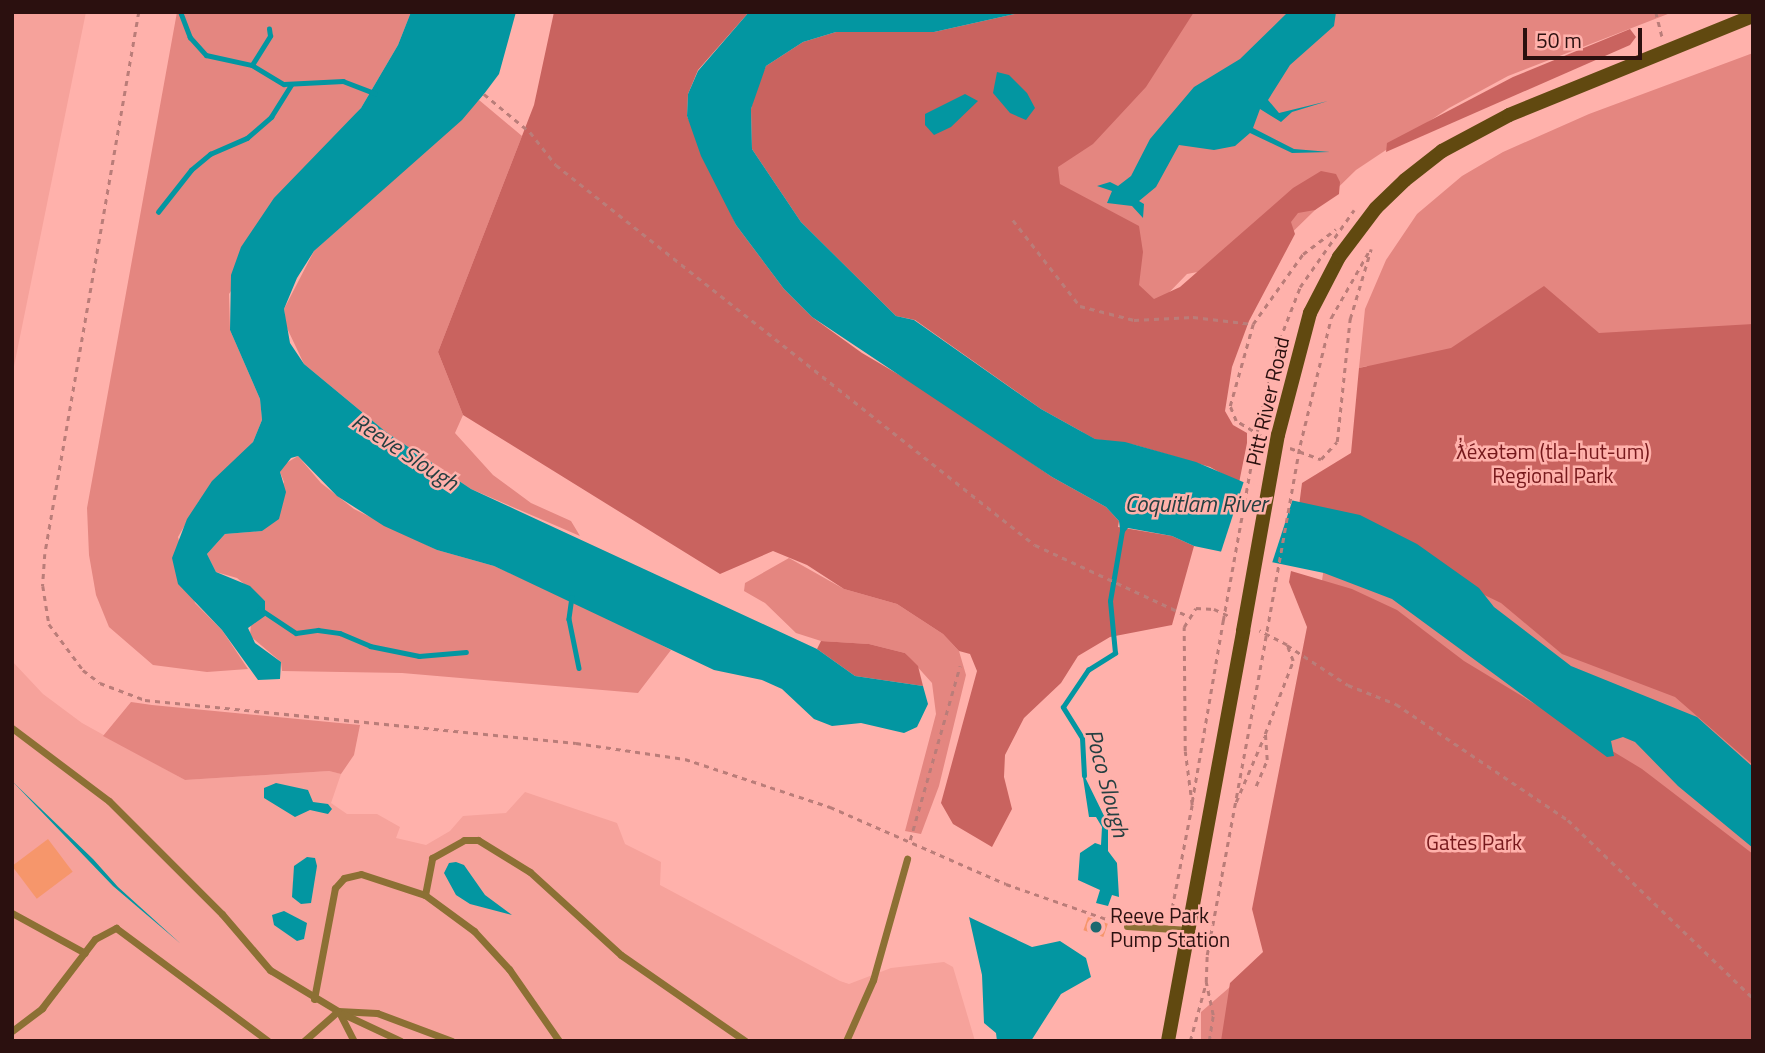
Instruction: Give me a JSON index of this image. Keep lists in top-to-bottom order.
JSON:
{
  "streets": {
    "main road": ["Pitt River Road"]
  },
  "water": ["Reeve Slough", "Coquitlam River", "Poco Slough"],
  "parks": ["ƛ̓éxətəm (tla-hut-um) Regional Park", "Gates Park"],
  "places": ["Reeve Park Pump Station"],
  "scale_bar": "50 m"
}
